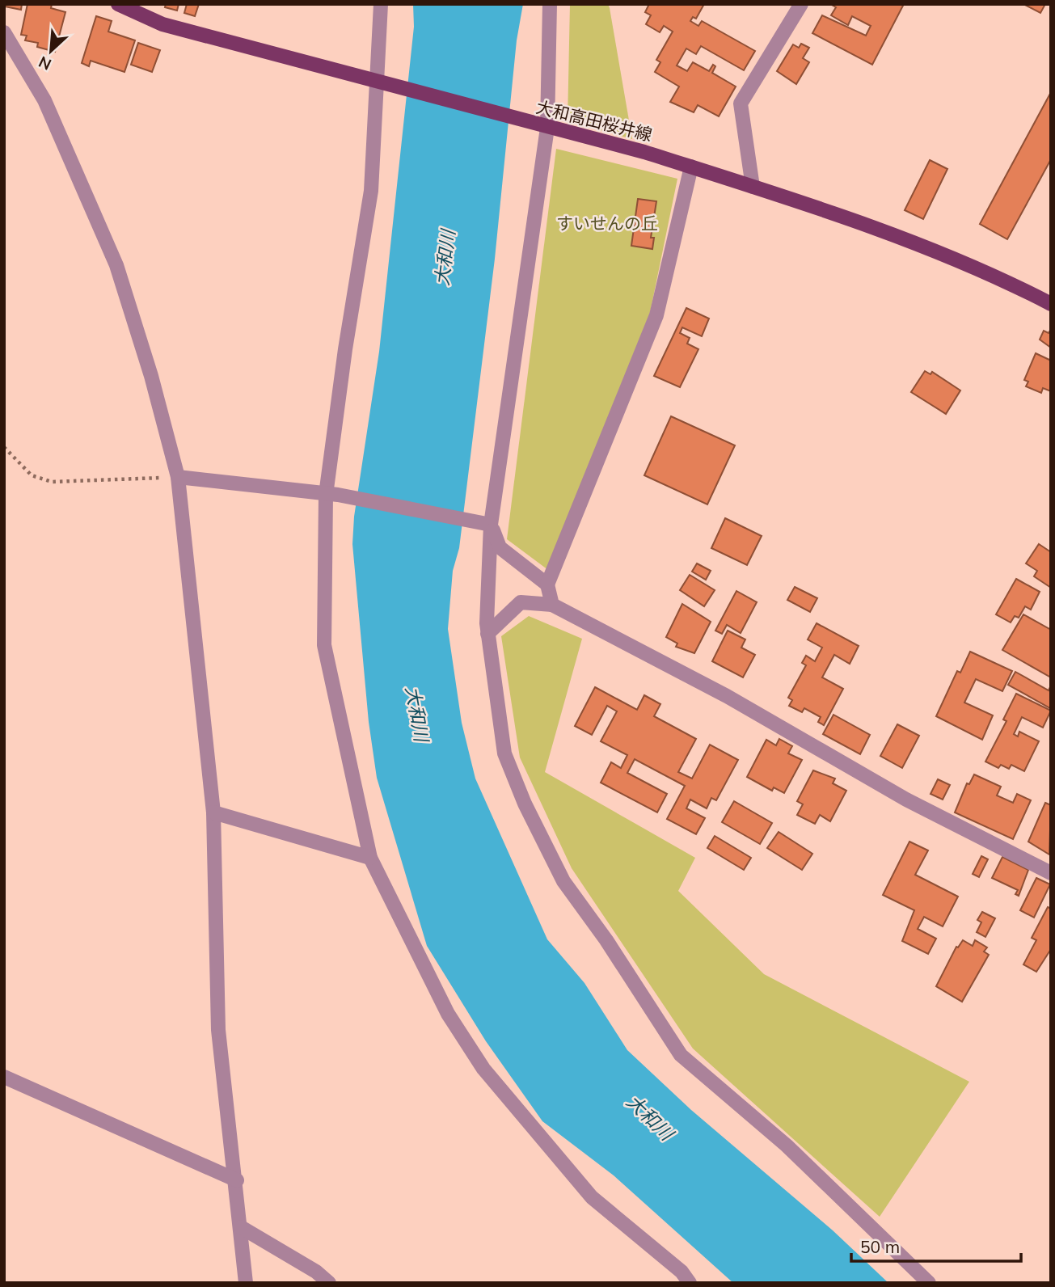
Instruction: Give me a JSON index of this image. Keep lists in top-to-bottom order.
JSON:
{
  "streets": {
    "main road": ["大和高田桜井線"]
  },
  "water": ["大和川"],
  "parks": ["すいせんの丘"],
  "scale_bar": "50 m",
  "north": "bottom left"
}
